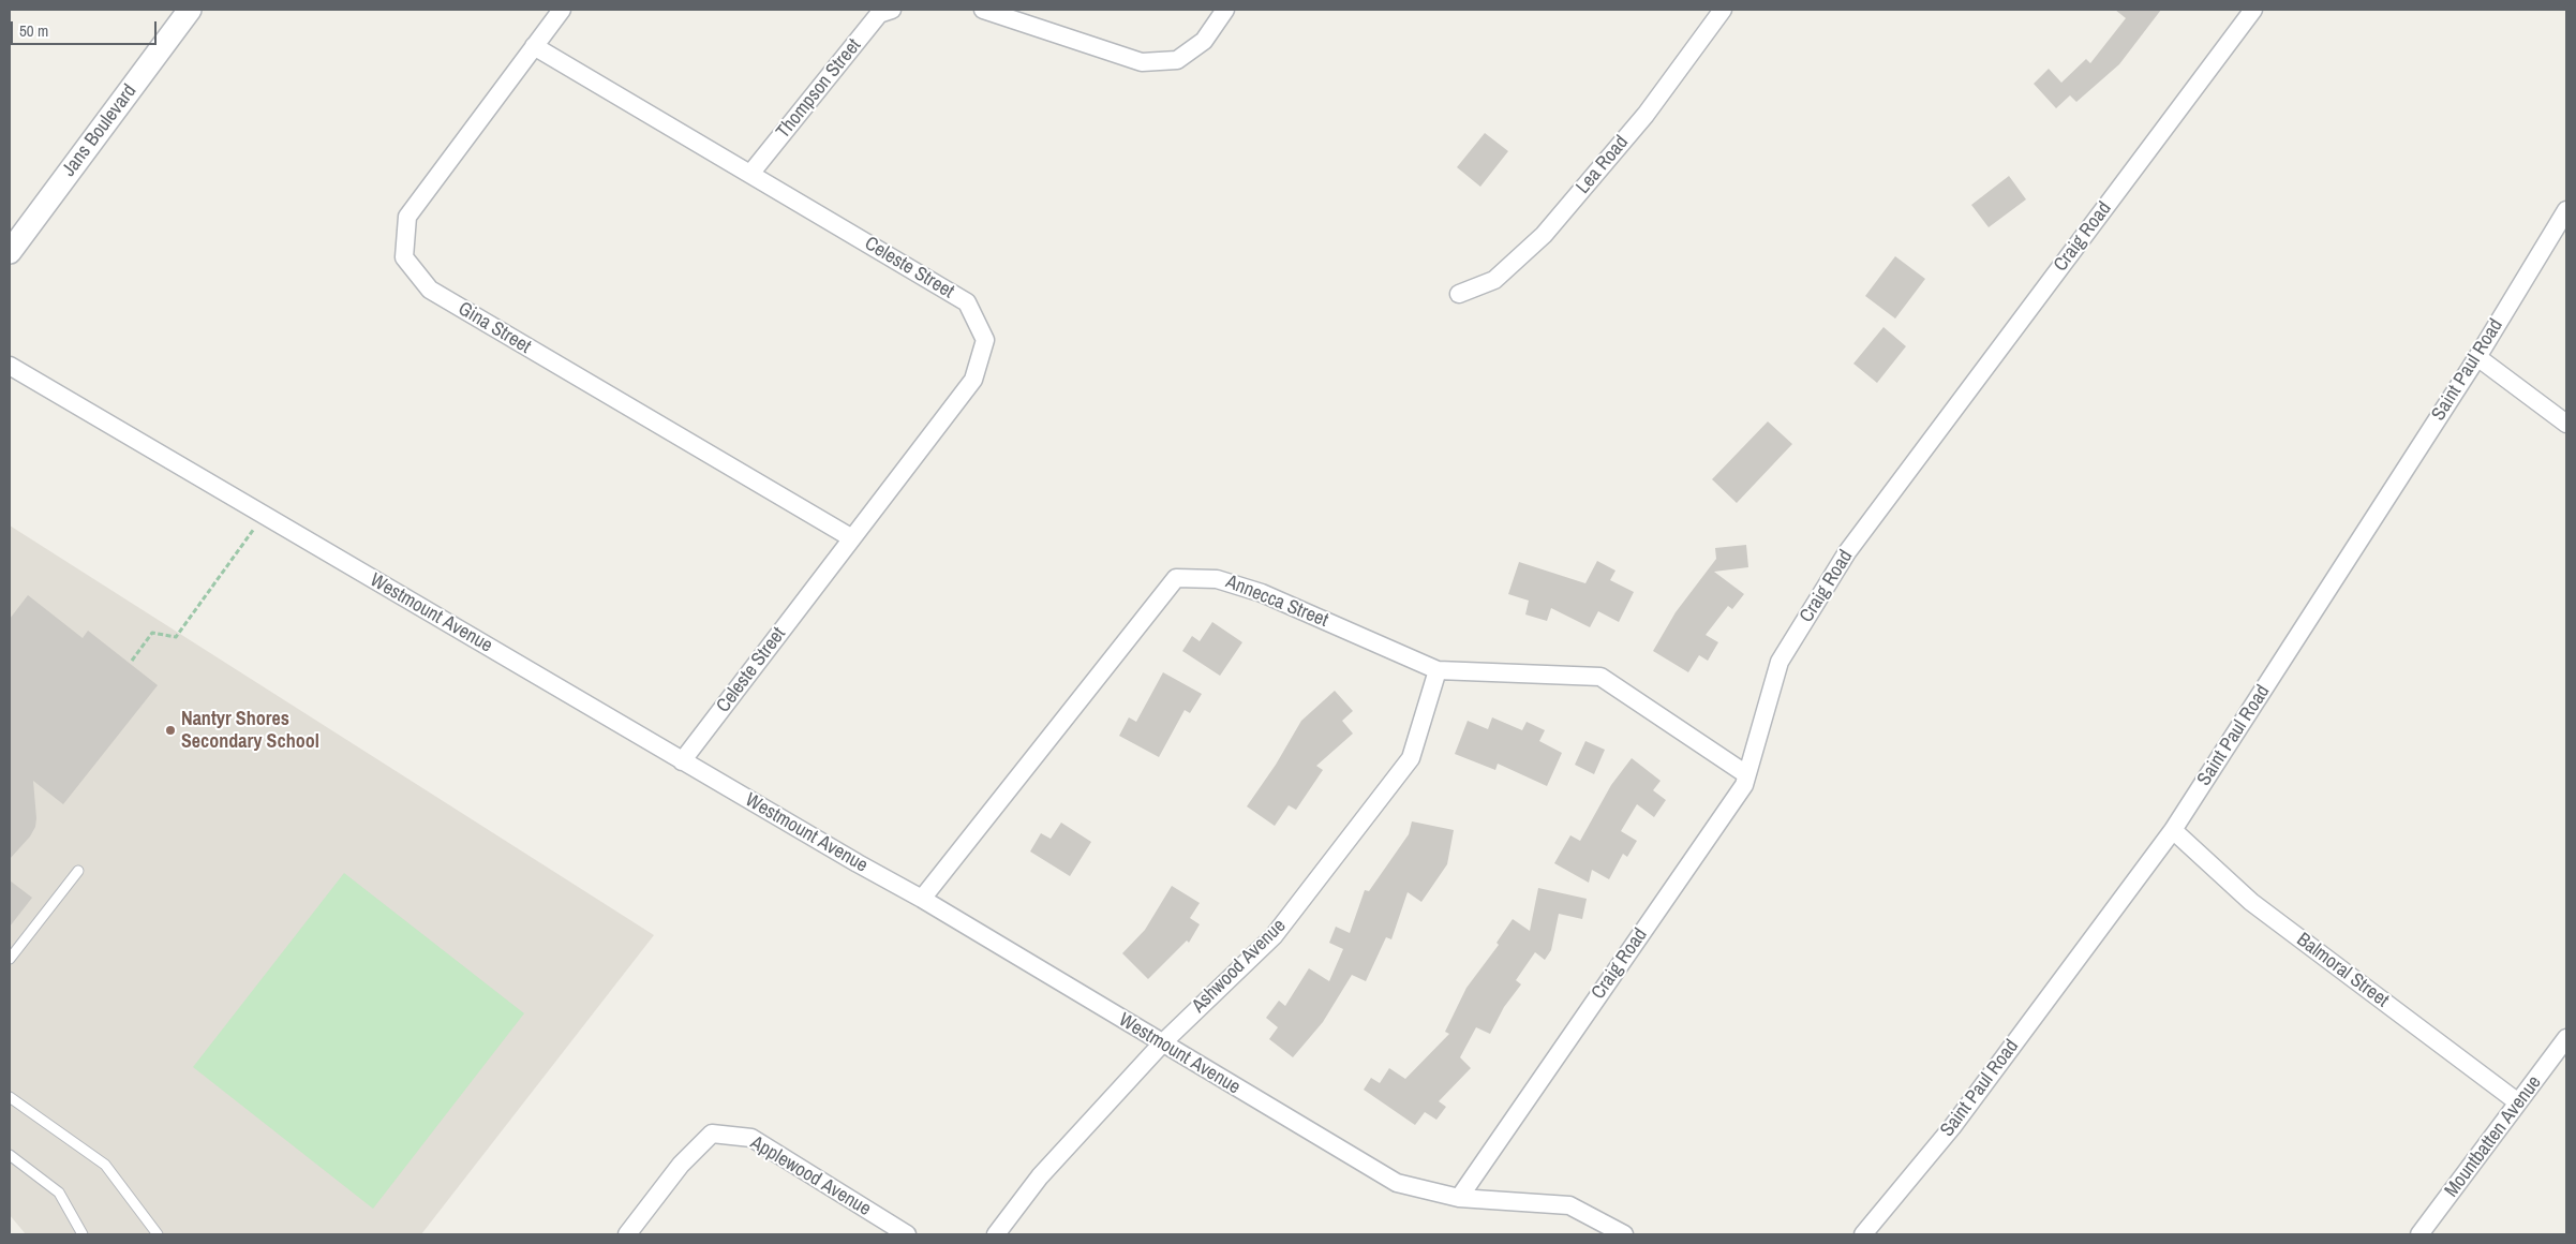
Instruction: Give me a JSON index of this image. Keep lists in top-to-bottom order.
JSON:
{
  "streets": {
    "street": [
      "Thompson Street",
      "Jans Boulevard",
      "Lea Road",
      "Craig Road",
      "Celeste Street",
      "Gina Street",
      "Saint Paul Road",
      "Annecca Street",
      "Westmount Avenue",
      "Ashwood Avenue",
      "Balmoral Street",
      "Mountbatten Avenue",
      "Applewood Avenue"
    ]
  },
  "crossings": [
    ["Thompson Street", "Celeste Street"],
    ["Craig Road", "Annecca Street"],
    ["Craig Road", "Westmount Avenue"],
    ["Celeste Street", "Gina Street"],
    ["Celeste Street", "Westmount Avenue"],
    ["Saint Paul Road", "Balmoral Street"],
    ["Annecca Street", "Westmount Avenue"],
    ["Annecca Street", "Ashwood Avenue"],
    ["Westmount Avenue", "Ashwood Avenue"],
    ["Balmoral Street", "Mountbatten Avenue"]
  ],
  "places": ["Nantyr Shores Secondary School"],
  "scale_bar": "50 m"
}
